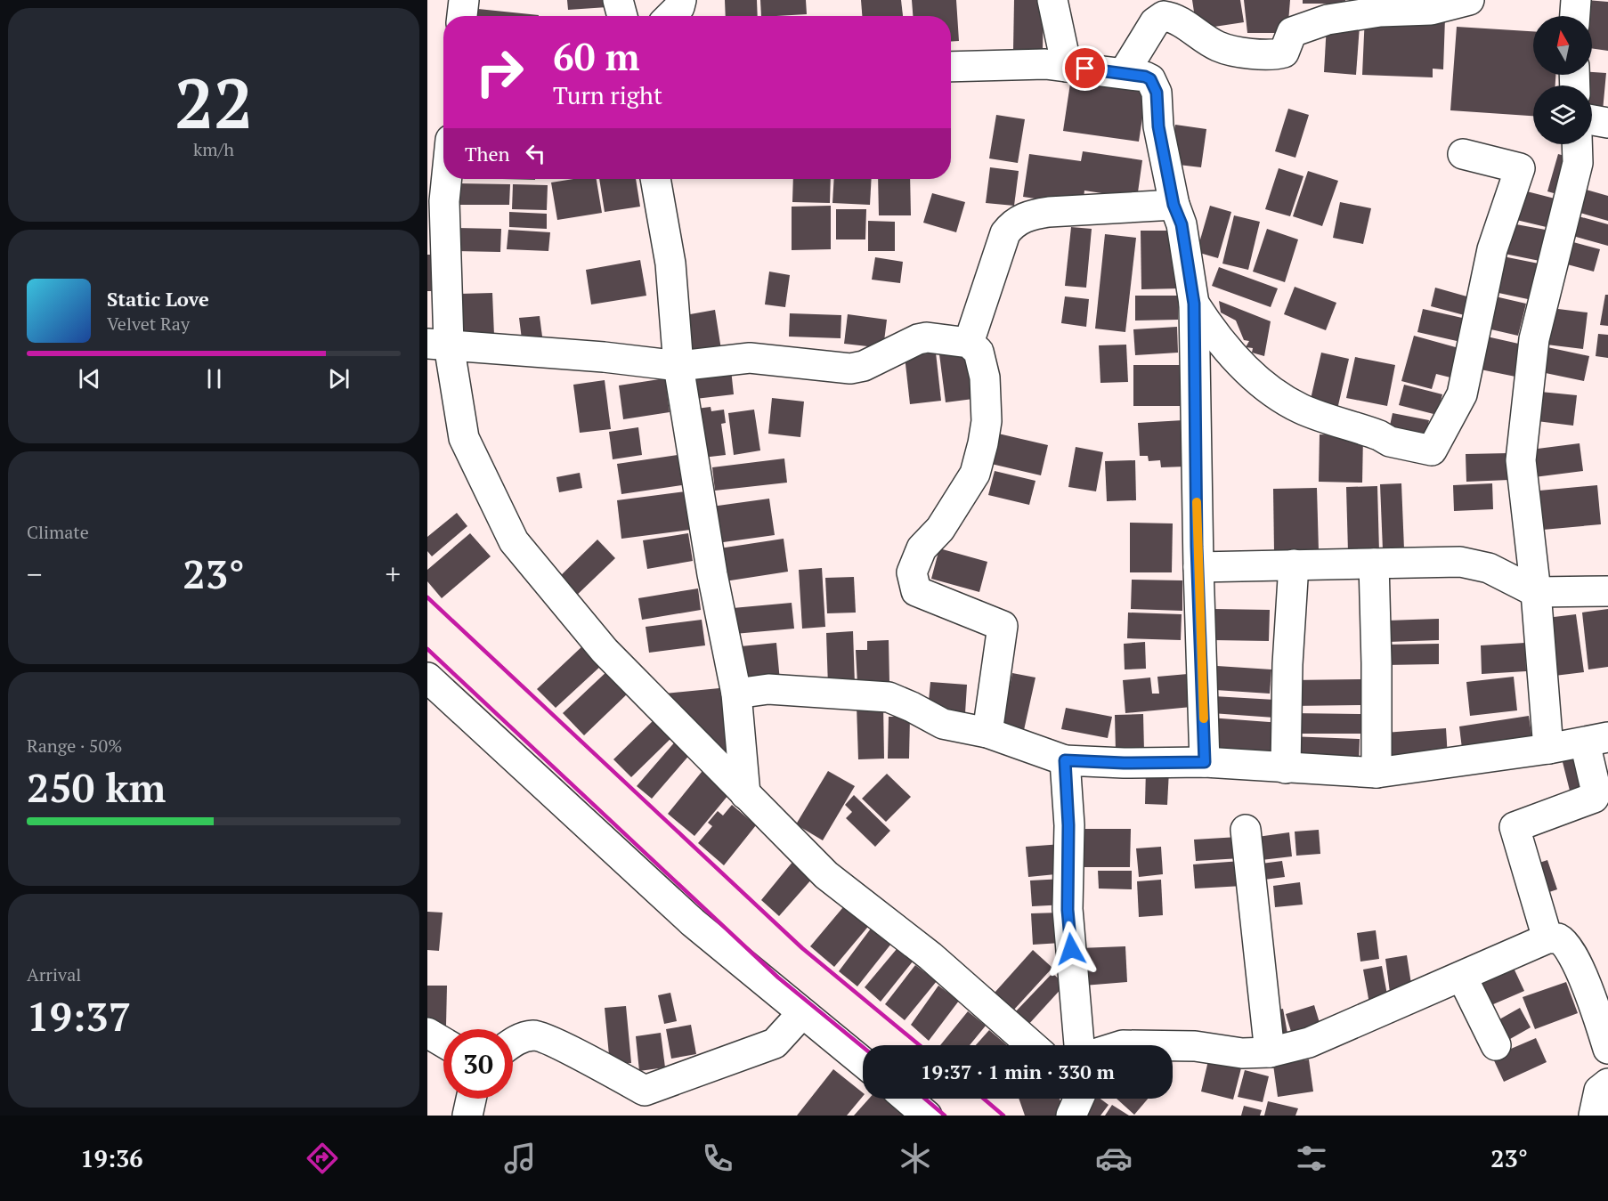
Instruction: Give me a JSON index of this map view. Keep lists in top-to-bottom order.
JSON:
{
  "north": "top",
  "page": {
    "tile": [
      ["22", "km/h"],
      "Climate",
      ["Range · 50%", "250 km"],
      ["Arrival", "19:37"]
    ],
    "turn": ["60 m", "Turn right"],
    "then": "Then",
    "song": ["Static Love", "Velvet Ray"],
    "heat": ["−", "23°", "+"],
    "limit": "30",
    "trip": "19:37 · 1 min · 330 m",
    "tabs": ["19:36", "23°"]
  }
}
